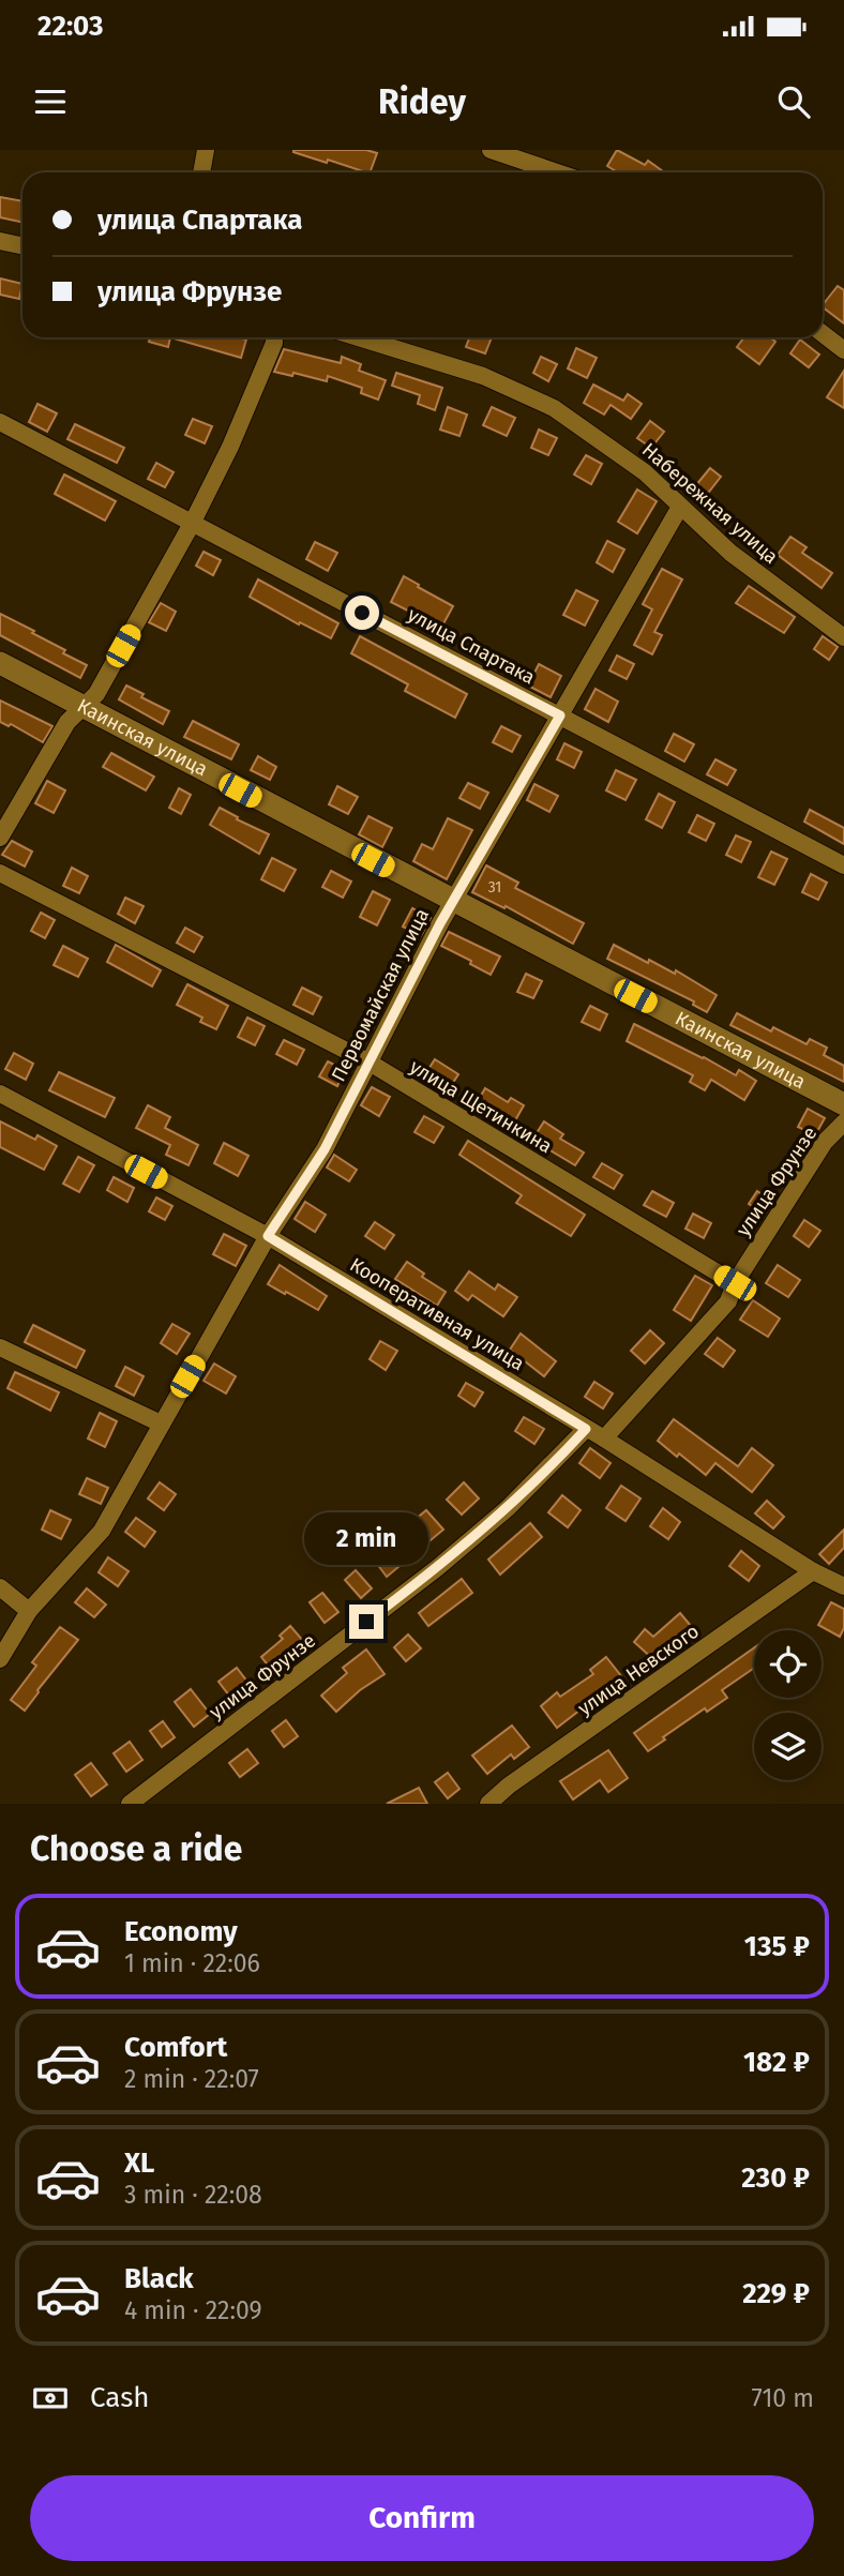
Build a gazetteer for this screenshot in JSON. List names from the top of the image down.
{
  "streets": {
    "main road": ["Каинская улица"],
    "street": [
      "Набережная улица",
      "улица Спартака",
      "Первомайская улица",
      "улица Щетинкина",
      "улица Фрунзе",
      "Кооперативная улица",
      "улица Невского"
    ]
  },
  "crossings": [
    ["Набережная улица", "Первомайская улица"],
    ["улица Спартака", "Первомайская улица"],
    ["Каинская улица", "Первомайская улица"],
    ["Первомайская улица", "улица Щетинкина"],
    ["Первомайская улица", "Кооперативная улица"],
    ["улица Щетинкина", "улица Фрунзе"],
    ["улица Фрунзе", "Кооперативная улица"],
    ["Кооперативная улица", "улица Невского"]
  ],
  "house_numbers": ["31"],
  "page": {
    "status": "22:03",
    "header": "Ridey",
    "banner": ["улица Спартака", "улица Фрунзе"],
    "bubble": "2 min",
    "heading": "Choose a ride",
    "list": [
      {
        "name": "Economy",
        "note": "1 min · 22:06",
        "value": "135 ₽"
      },
      {
        "name": "Comfort",
        "note": "2 min · 22:07",
        "value": "182 ₽"
      },
      {
        "name": "XL",
        "note": "3 min · 22:08",
        "value": "230 ₽"
      },
      {
        "name": "Black",
        "note": "4 min · 22:09",
        "value": "229 ₽"
      }
    ],
    "pay": ["Cash", "710 m"],
    "buttons": "Confirm"
  }
}
